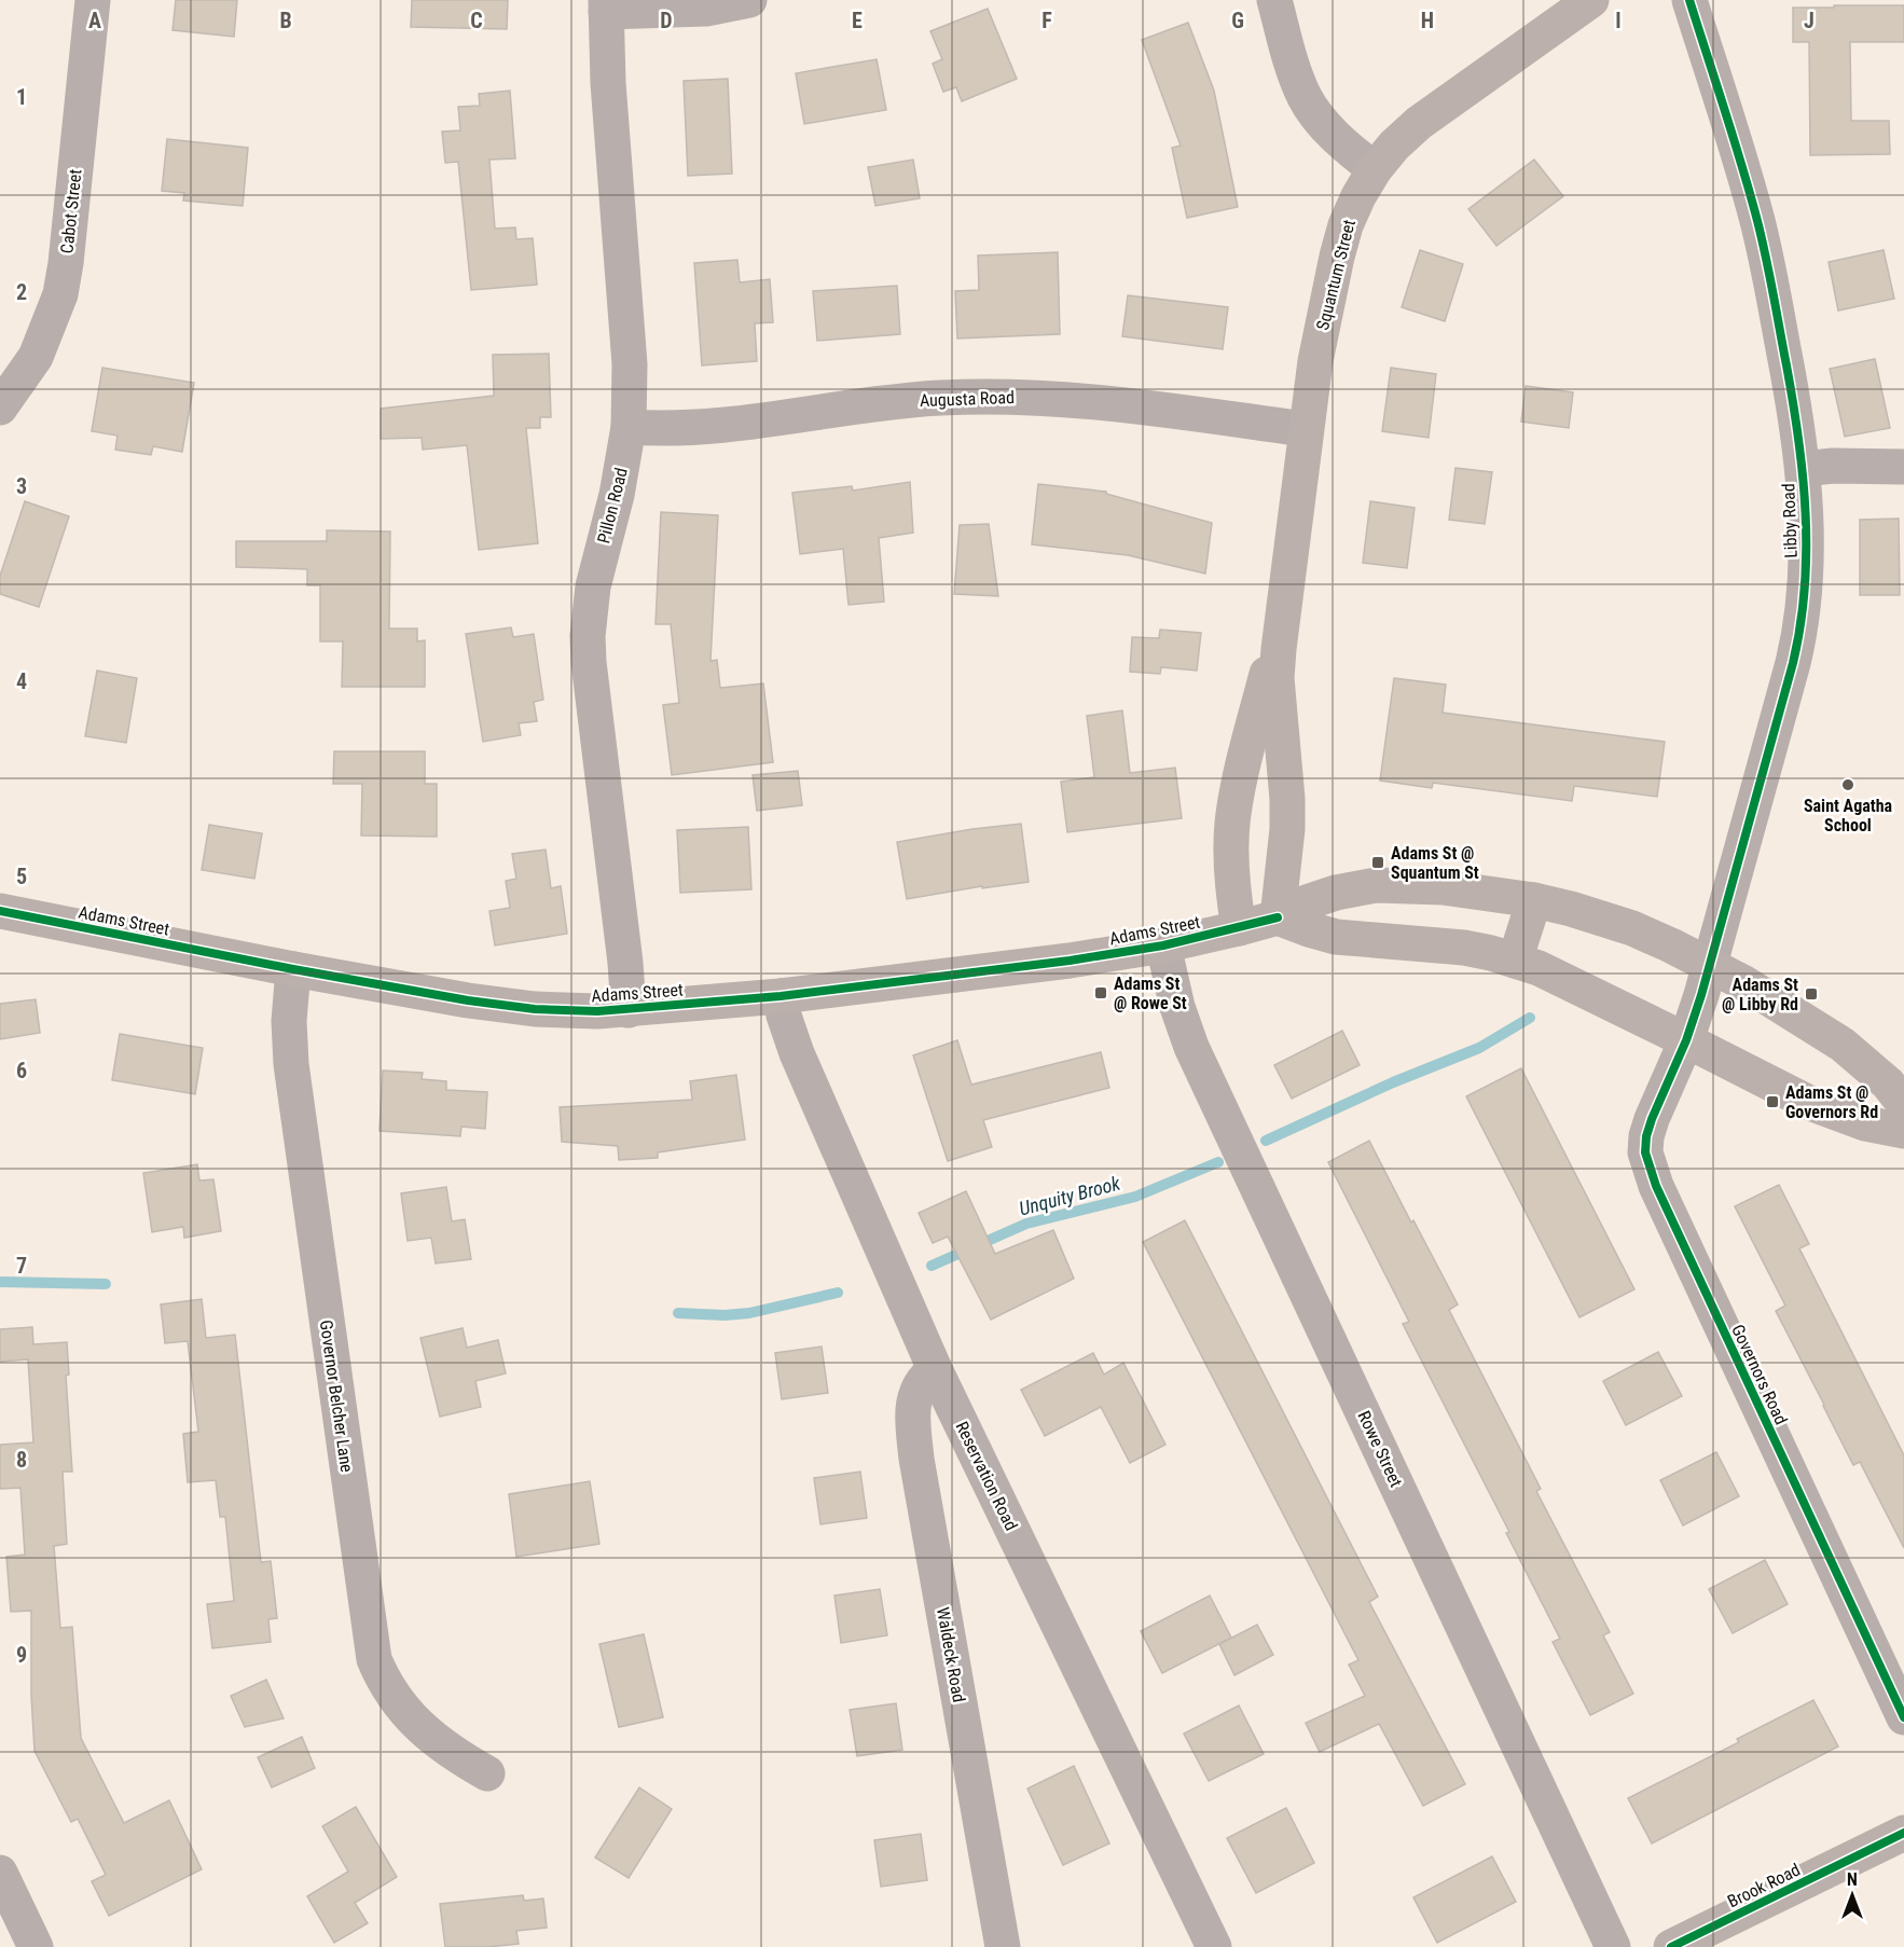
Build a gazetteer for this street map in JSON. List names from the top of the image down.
{
  "streets": {
    "main road": ["Squantum Street", "Adams Street", "Brook Road"],
    "street": [
      "Cabot Street",
      "Augusta Road",
      "Pillon Road",
      "Libby Road",
      "Governors Road",
      "Governor Belcher Lane",
      "Rowe Street",
      "Reservation Road",
      "Waldeck Road"
    ]
  },
  "crossings": [
    ["Squantum Street", "Augusta Road"],
    ["Squantum Street", "Adams Street"],
    ["Augusta Road", "Pillon Road"],
    ["Pillon Road", "Adams Street"],
    ["Libby Road", "Adams Street"],
    ["Libby Road", "Governors Road"],
    ["Adams Street", "Governor Belcher Lane"],
    ["Adams Street", "Rowe Street"],
    ["Adams Street", "Reservation Road"],
    ["Reservation Road", "Waldeck Road"]
  ],
  "water": ["Unquity Brook"],
  "places": {
    "other": ["Saint Agatha School"],
    "transit": [
      "Adams St @ Squantum St",
      "Adams St @ Rowe St",
      "Adams St @ Libby Rd",
      "Adams St @ Governors Rd"
    ]
  },
  "north": "top",
  "grid": {
    "columns": [
      "A",
      "B",
      "C",
      "D",
      "E",
      "F",
      "G",
      "H",
      "I",
      "J"
    ],
    "rows": [
      "1",
      "2",
      "3",
      "4",
      "5",
      "6",
      "7",
      "8",
      "9"
    ]
  }
}
